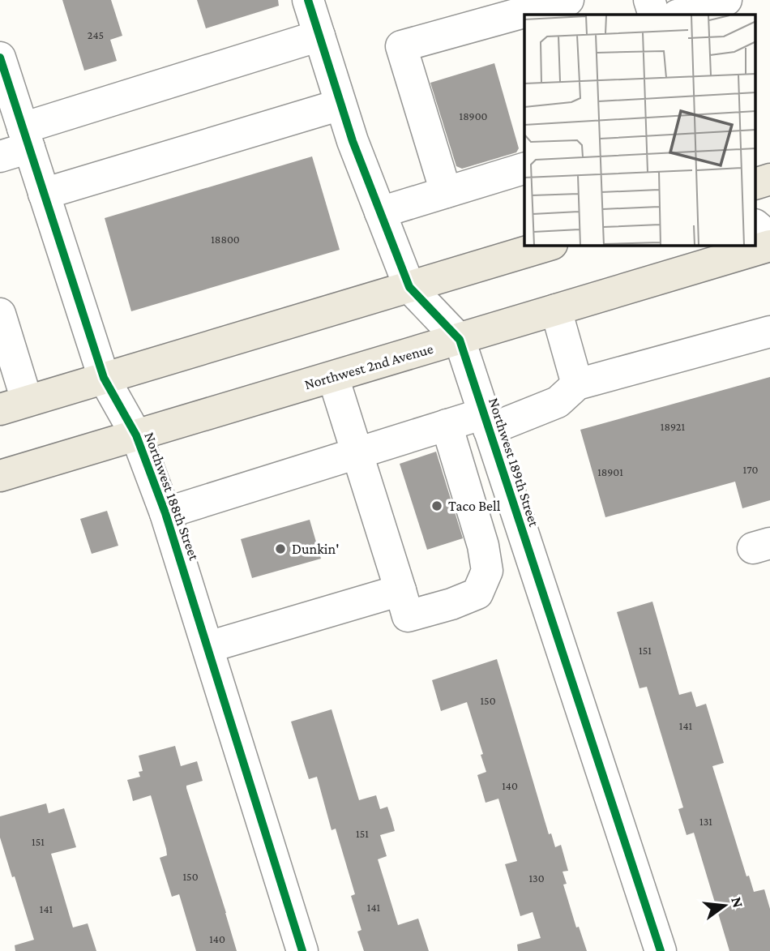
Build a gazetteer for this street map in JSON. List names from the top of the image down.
{
  "streets": {
    "main road": ["Northwest 2nd Avenue"],
    "street": ["Northwest 189th Street", "Northwest 188th Street"]
  },
  "crossings": [
    ["Northwest 2nd Avenue", "Northwest 189th Street"],
    ["Northwest 2nd Avenue", "Northwest 188th Street"]
  ],
  "places": ["Taco Bell", "Dunkin'"],
  "house_numbers": [
    "245",
    "18900",
    "18800",
    "18921",
    "170",
    "18901",
    "151",
    "150",
    "141",
    "140",
    "131",
    "151",
    "151",
    "150",
    "130",
    "141",
    "141",
    "140"
  ],
  "north": "right"
}
